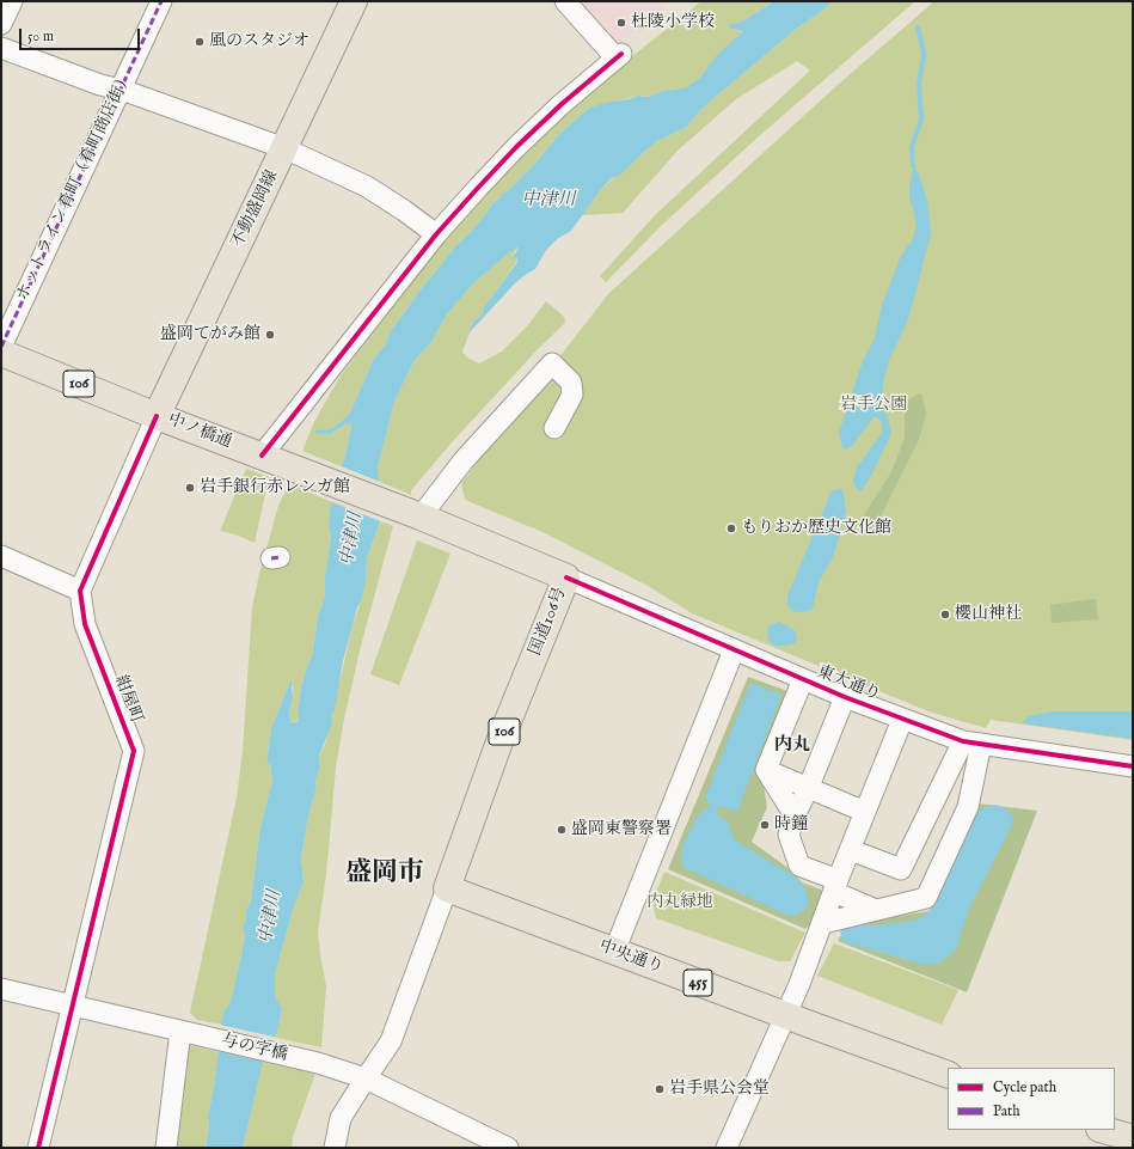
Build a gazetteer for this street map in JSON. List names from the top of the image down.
{
  "streets": {
    "main road": [
      "不動盛岡線",
      "106",
      "中ノ橋通",
      "国道106号",
      "中央通り",
      "455"
    ],
    "street": [
      "ホットライン肴町（肴町商店街）",
      "東大通り",
      "紺屋町",
      "与の字橋"
    ]
  },
  "crossings": [
    ["不動盛岡線", "中ノ橋通"],
    ["中ノ橋通", "国道106号"],
    ["国道106号", "東大通り"],
    ["国道106号", "中央通り"],
    ["紺屋町", "与の字橋"]
  ],
  "districts": ["内丸", "盛岡市"],
  "water": ["中津川"],
  "parks": ["岩手公園", "内丸緑地"],
  "places": [
    "杜陵小学校",
    "風のスタジオ",
    "盛岡てがみ館",
    "岩手銀行赤レンガ館",
    "もりおか歴史文化館",
    "櫻山神社",
    "時鐘",
    "盛岡東警察署",
    "岩手県公会堂"
  ],
  "legend": ["Cycle path", "Path"],
  "scale_bar": "50 m"
}
